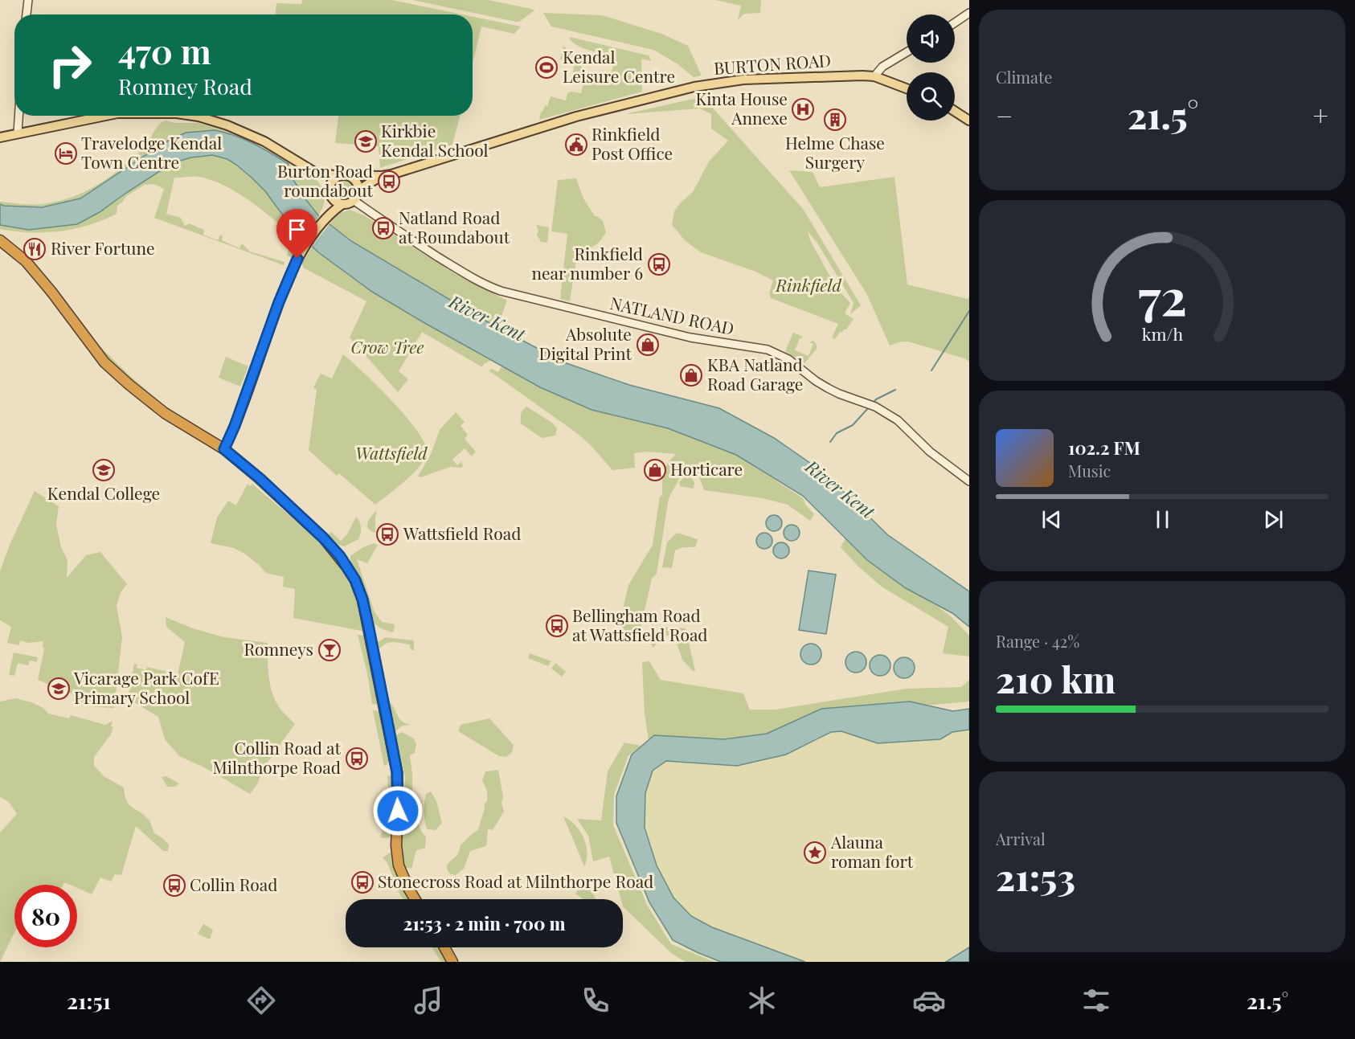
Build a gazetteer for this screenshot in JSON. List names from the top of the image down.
{
  "streets": {
    "main road": ["BURTON ROAD"],
    "street": ["NATLAND ROAD"]
  },
  "crossings": [
    ["BURTON ROAD", "NATLAND ROAD"]
  ],
  "water": ["River Kent"],
  "parks": ["Rinkfield", "Crow Tree", "Wattsfield"],
  "places": {
    "sports": ["Kendal Leisure Centre"],
    "hospital": ["Kinta House Annexe"],
    "building": ["Helme Chase Surgery"],
    "school or university": ["Kirkbie Kendal School", "Kendal College", "Vicarage Park CofE Primary School"],
    "public building": ["Rinkfield Post Office"],
    "hotel": ["Travelodge Kendal Town Centre"],
    "bus stop": [
      "Burton Road roundabout",
      "Natland Road at Roundabout",
      "Rinkfield near number 6",
      "Wattsfield Road",
      "Bellingham Road at Wattsfield Road",
      "Collin Road at Milnthorpe Road",
      "Stonecross Road at Milnthorpe Road",
      "Collin Road"
    ],
    "restaurant": ["River Fortune"],
    "shop": ["Absolute Digital Print", "KBA Natland Road Garage", "Horticare"],
    "bar": ["Romneys"],
    "place": ["Alauna roman fort"]
  },
  "page": {
    "tile": [
      "Climate",
      ["Range · 42%", "210 km"],
      ["Arrival", "21:53"]
    ],
    "turn": ["470 m", "Romney Road"],
    "heat": ["−", "21.5°", "+"],
    "song": ["102.2 FM", "Music"],
    "limit": "80",
    "trip": "21:53 · 2 min · 700 m",
    "tabs": ["21:51", "21.5°"],
    "gauge": ["72", "km/h"]
  }
}
